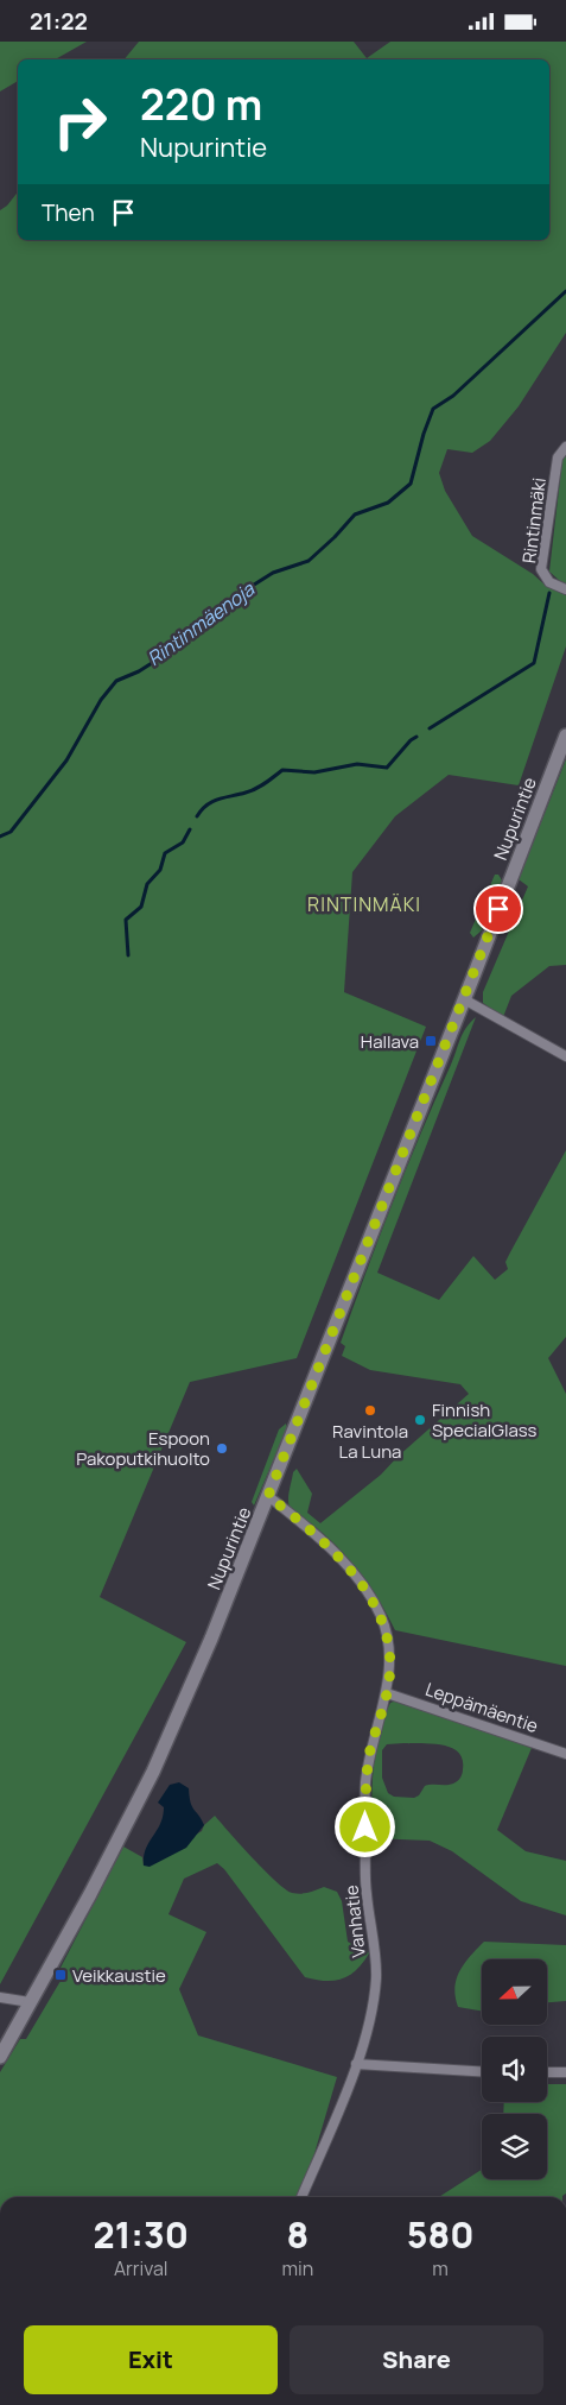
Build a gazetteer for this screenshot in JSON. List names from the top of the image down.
{
  "streets": {
    "main road": ["Nupurintie"],
    "street": ["Rintinmäki", "Leppämäentie", "Vanhatie"]
  },
  "crossings": [
    ["Nupurintie", "Vanhatie"],
    ["Leppämäentie", "Vanhatie"]
  ],
  "districts": ["RINTINMÄKI"],
  "water": ["Rintinmäenoja"],
  "places": {
    "transit": ["Hallava", "Veikkaustie"],
    "other": ["Ravintola La Luna", "Finnish SpecialGlass", "Espoon Pakoputkihuolto"]
  },
  "north": "left",
  "page": {
    "status": "21:22",
    "turn": ["220 m", "Nupurintie"],
    "then": "Then",
    "eta": [
      "21:30",
      "Arrival",
      "8",
      "min",
      "580",
      "m"
    ],
    "buttons": ["Exit", "Share"]
  }
}
